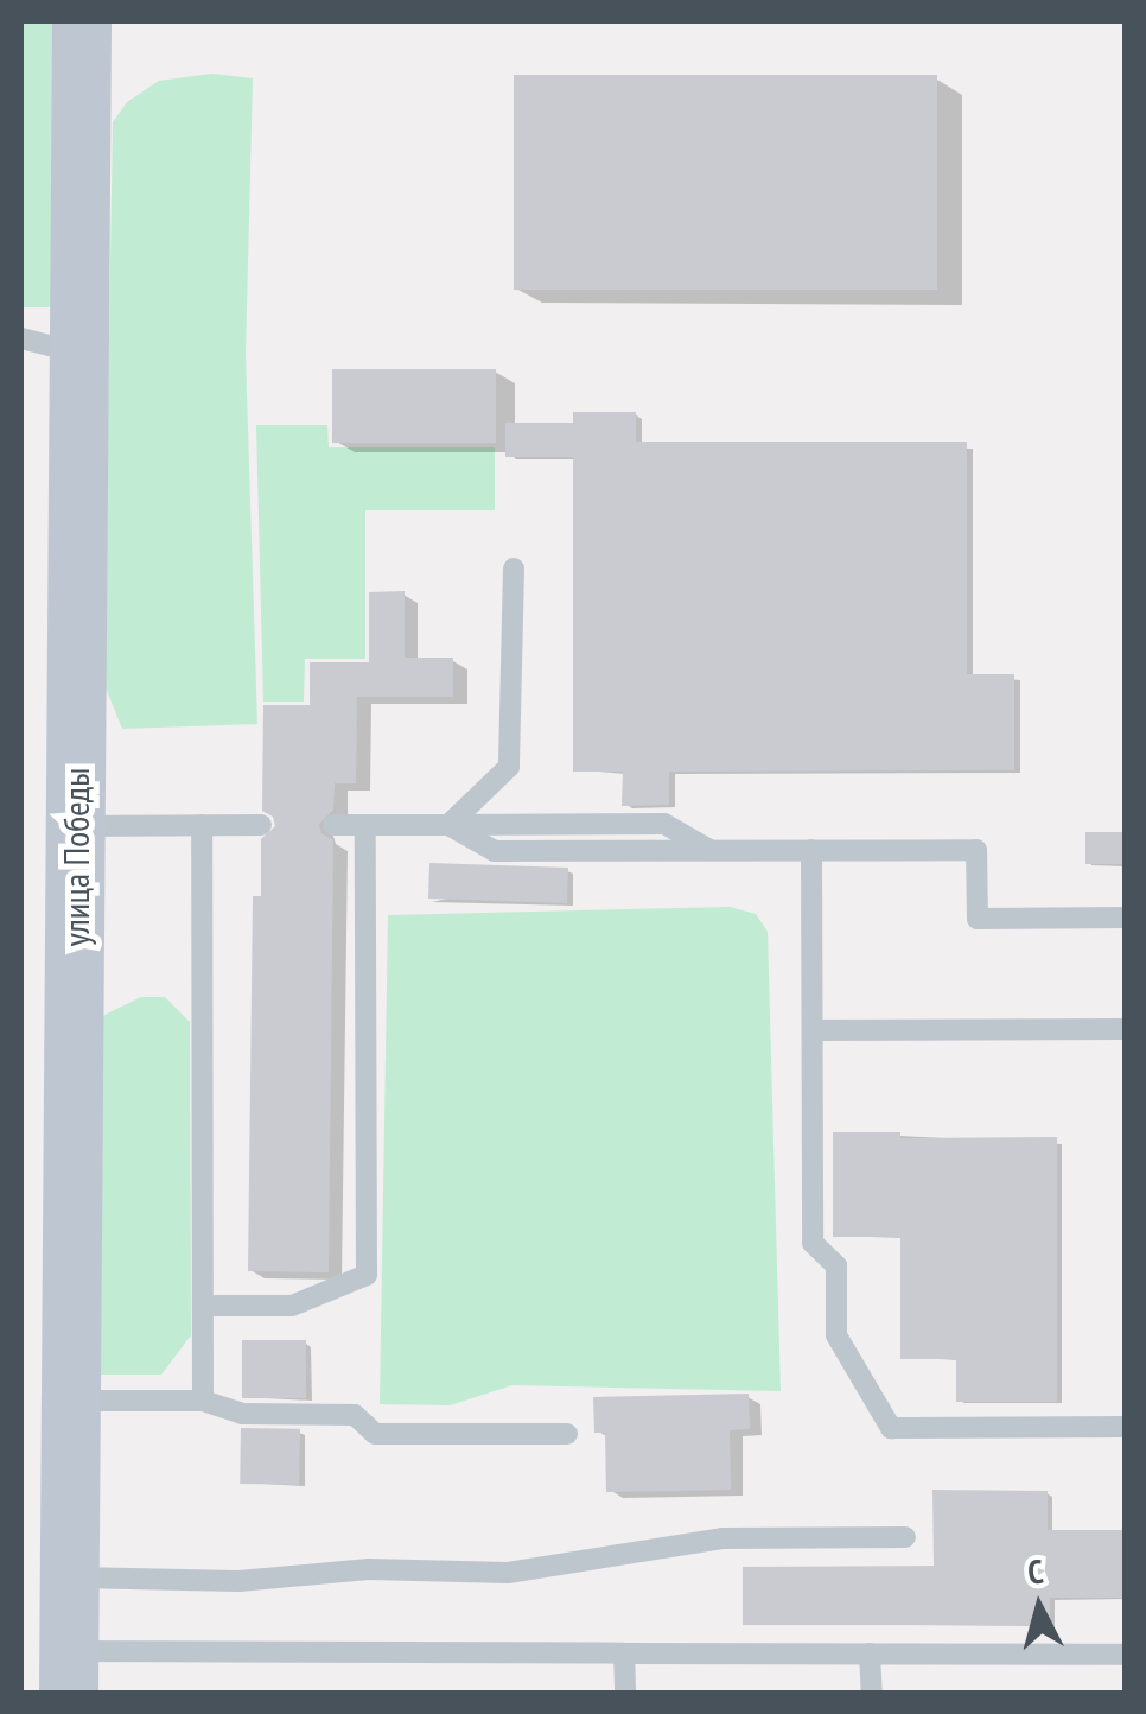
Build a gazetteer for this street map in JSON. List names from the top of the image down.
{
  "streets": {
    "main road": ["улица Победы"]
  },
  "north": "top"
}
